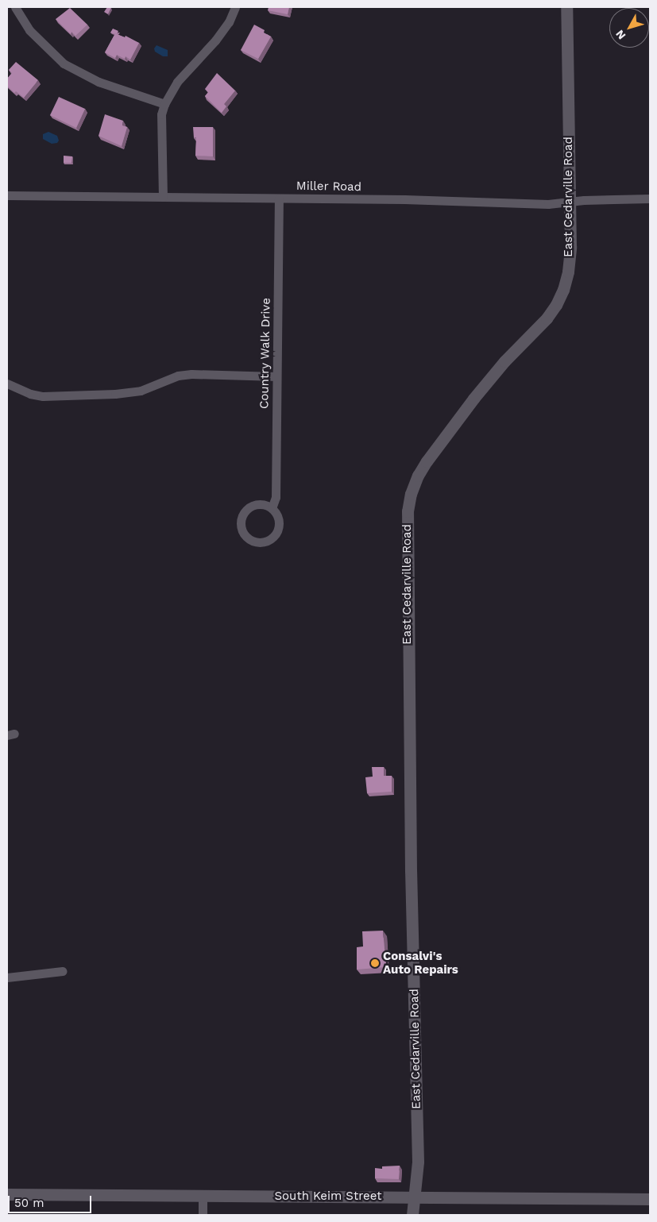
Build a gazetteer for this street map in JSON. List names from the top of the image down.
{
  "streets": {
    "street": [
      "Miller Road",
      "East Cedarville Road",
      "Country Walk Drive",
      "South Keim Street"
    ]
  },
  "crossings": [
    ["Miller Road", "East Cedarville Road"],
    ["Miller Road", "Country Walk Drive"],
    ["East Cedarville Road", "South Keim Street"]
  ],
  "places": ["Consalvi's Auto Repairs"],
  "scale_bar": "50 m",
  "north": "bottom left"
}
